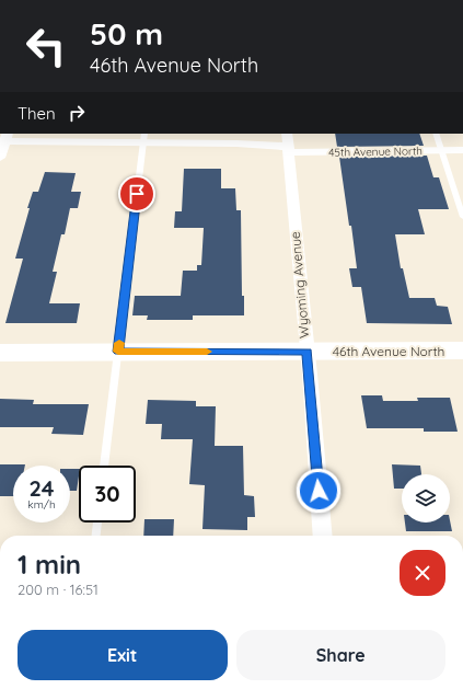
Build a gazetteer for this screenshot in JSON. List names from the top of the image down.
{
  "streets": {
    "main road": ["46th Avenue North"],
    "street": ["45th Avenue North", "Wyoming Avenue"]
  },
  "crossings": [
    ["45th Avenue North", "Wyoming Avenue"],
    ["Wyoming Avenue", "46th Avenue North"]
  ],
  "page": {
    "turn": ["50 m", "46th Avenue North"],
    "then": "Then",
    "speed": "24 km/h",
    "limit": "30",
    "heading": ["1 min", "200 m · 16:51"],
    "buttons": ["Exit", "Share"]
  }
}
